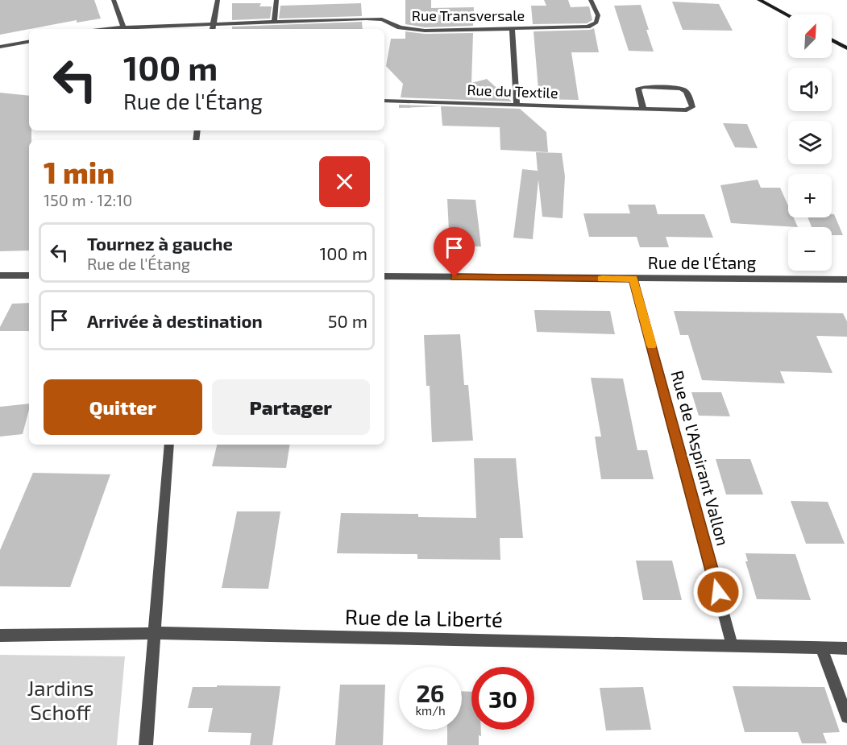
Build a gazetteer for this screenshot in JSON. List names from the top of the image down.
{
  "streets": {
    "street": [
      "Rue Transversale",
      "Rue du Textile",
      "Rue de l'Étang",
      "Rue de l'Aspirant Vallon",
      "Rue de la Liberté"
    ]
  },
  "crossings": [
    ["Rue de l'Étang", "Rue de l'Aspirant Vallon"],
    ["Rue de l'Aspirant Vallon", "Rue de la Liberté"]
  ],
  "parks": ["Jardins Schoff"],
  "north": "top right",
  "page": {
    "map_buttons": ["+", "−"],
    "turn": ["100 m", "Rue de l'Étang"],
    "heading": ["1 min", "150 m · 12:10"],
    "list": [
      {
        "name": "Tournez à gauche",
        "note": "Rue de l'Étang",
        "value": "100 m"
      },
      {
        "name": "Arrivée à destination",
        "value": "50 m"
      }
    ],
    "buttons": ["Quitter", "Partager"],
    "speed": "26 km/h",
    "limit": "30"
  }
}
